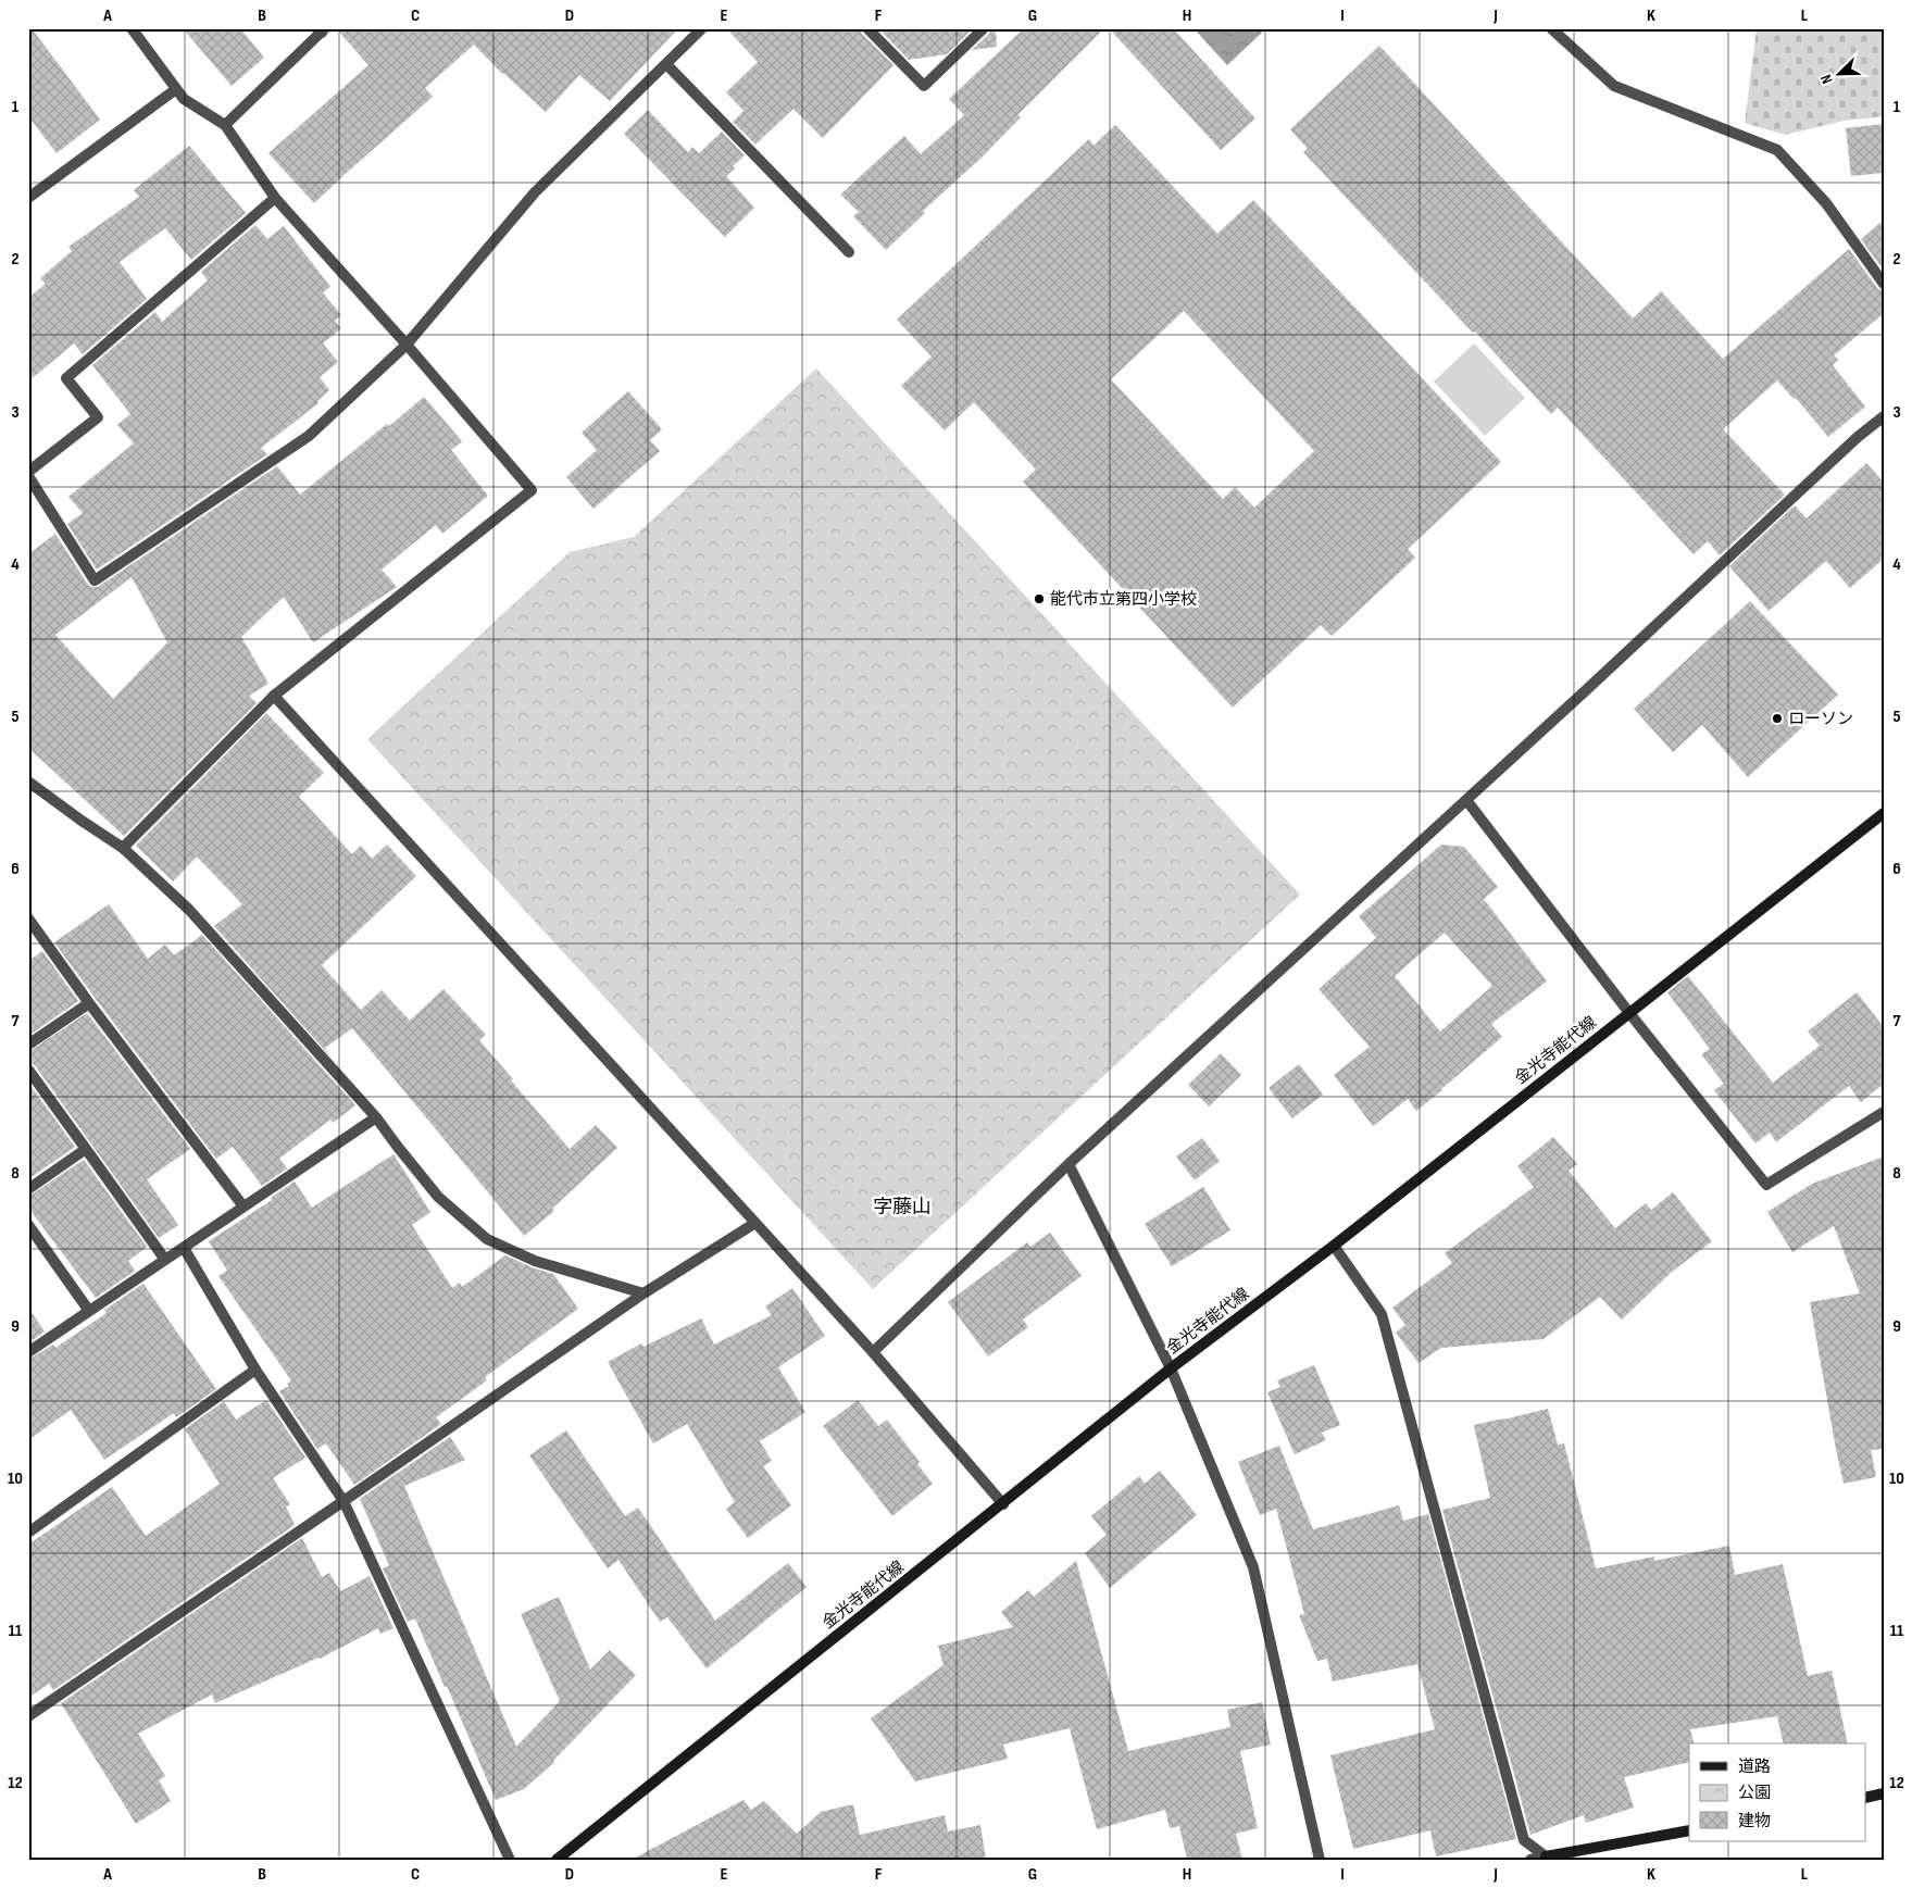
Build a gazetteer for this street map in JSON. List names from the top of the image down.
{
  "streets": {
    "main road": ["金光寺能代線"]
  },
  "districts": ["字藤山"],
  "places": ["能代市立第四小学校", "ローソン"],
  "legend": ["道路", "公園", "建物"],
  "north": "bottom left",
  "grid": {
    "columns": [
      "A",
      "B",
      "C",
      "D",
      "E",
      "F",
      "G",
      "H",
      "I",
      "J",
      "K",
      "L"
    ],
    "rows": [
      "1",
      "2",
      "3",
      "4",
      "5",
      "6",
      "7",
      "8",
      "9",
      "10",
      "11",
      "12"
    ]
  }
}
